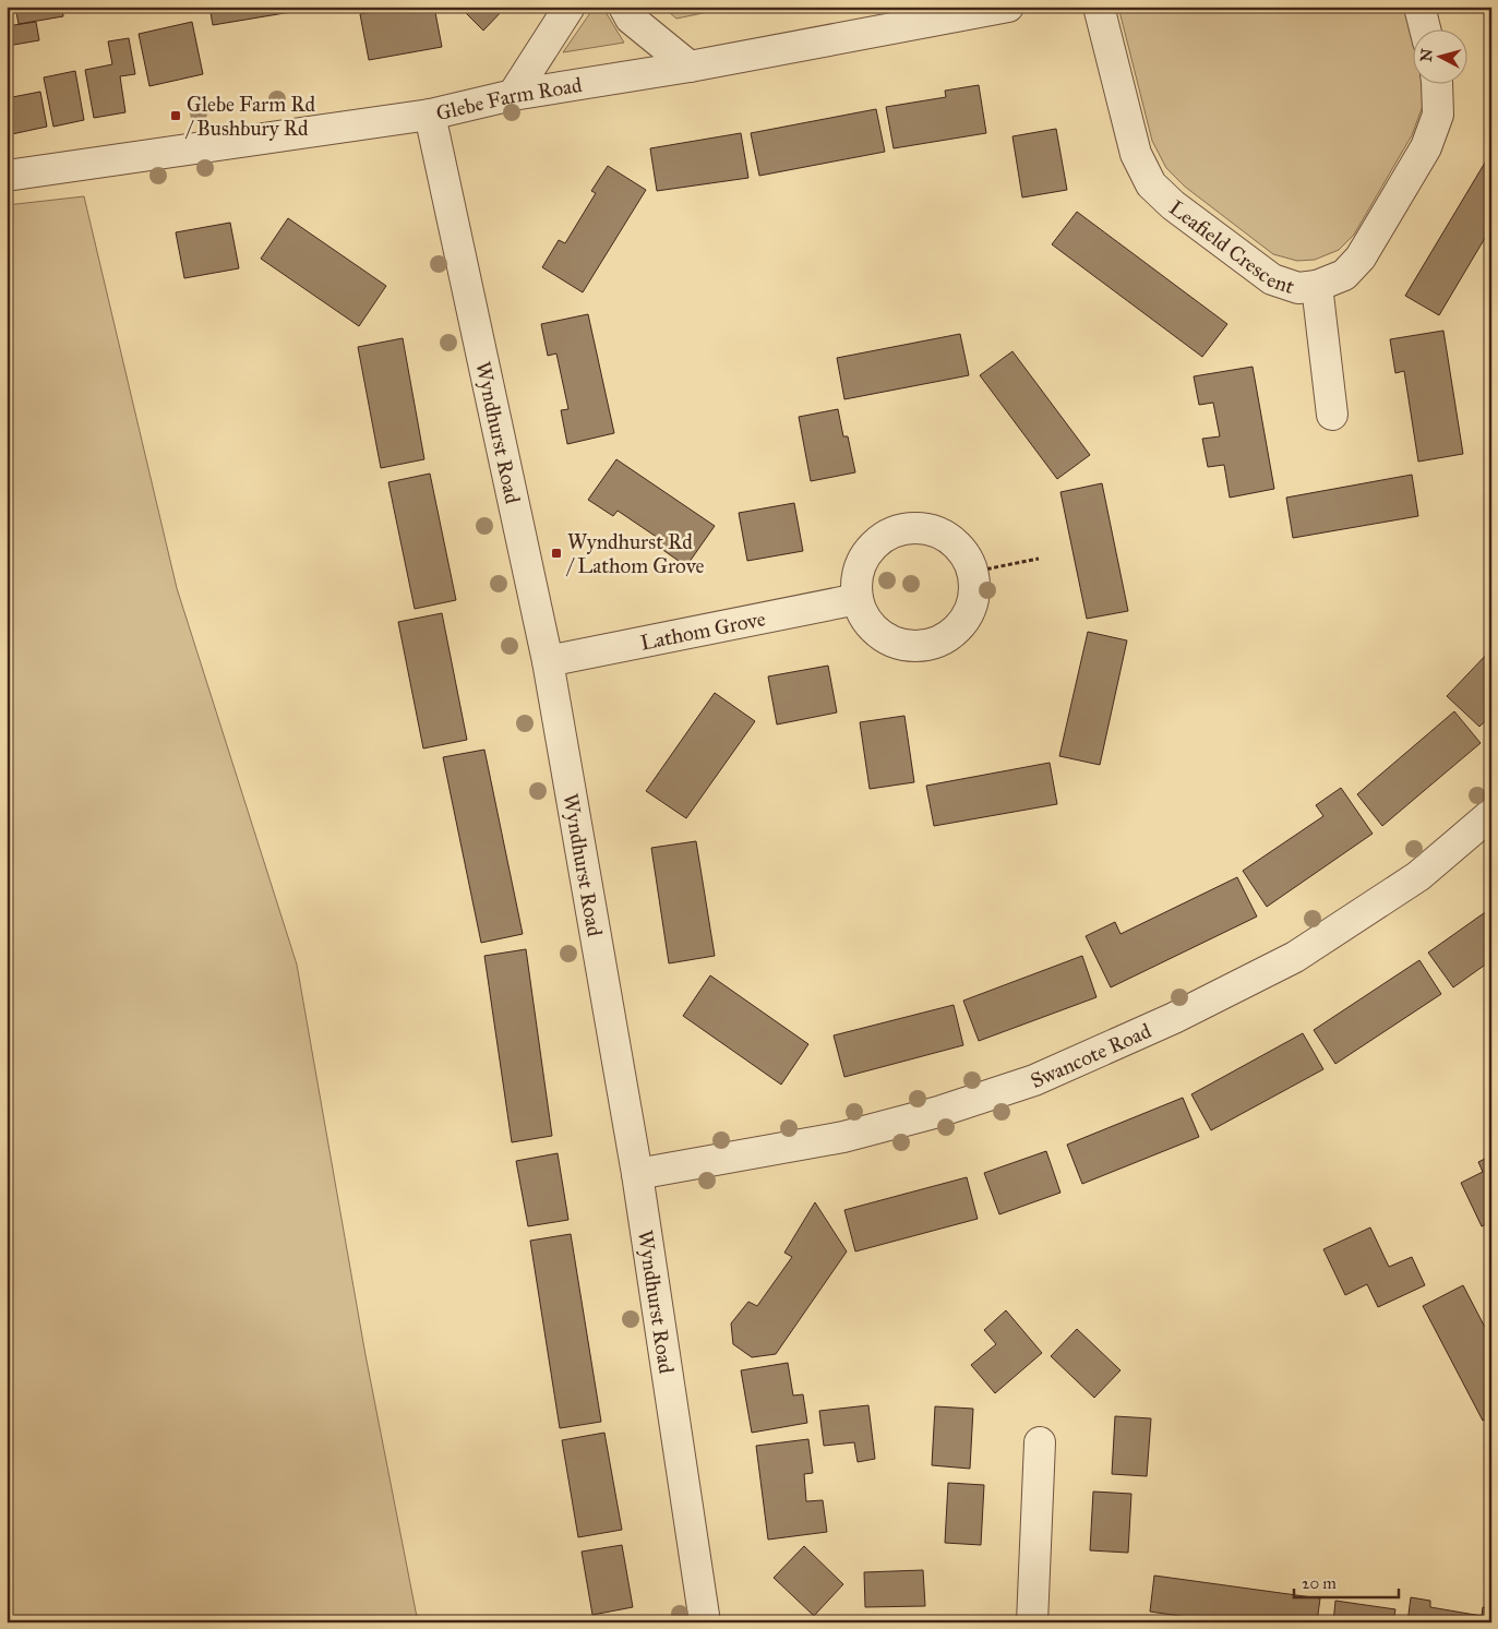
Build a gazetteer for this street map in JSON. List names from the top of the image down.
{
  "streets": {
    "street": [
      "Glebe Farm Road",
      "Leafield Crescent",
      "Wyndhurst Road",
      "Lathom Grove",
      "Swancote Road"
    ]
  },
  "crossings": [
    ["Glebe Farm Road", "Wyndhurst Road"],
    ["Wyndhurst Road", "Lathom Grove"],
    ["Wyndhurst Road", "Swancote Road"]
  ],
  "places": {
    "transit": ["Glebe Farm Rd / Bushbury Rd", "Wyndhurst Rd / Lathom Grove"]
  },
  "scale_bar": "20 m",
  "north": "left"
}
